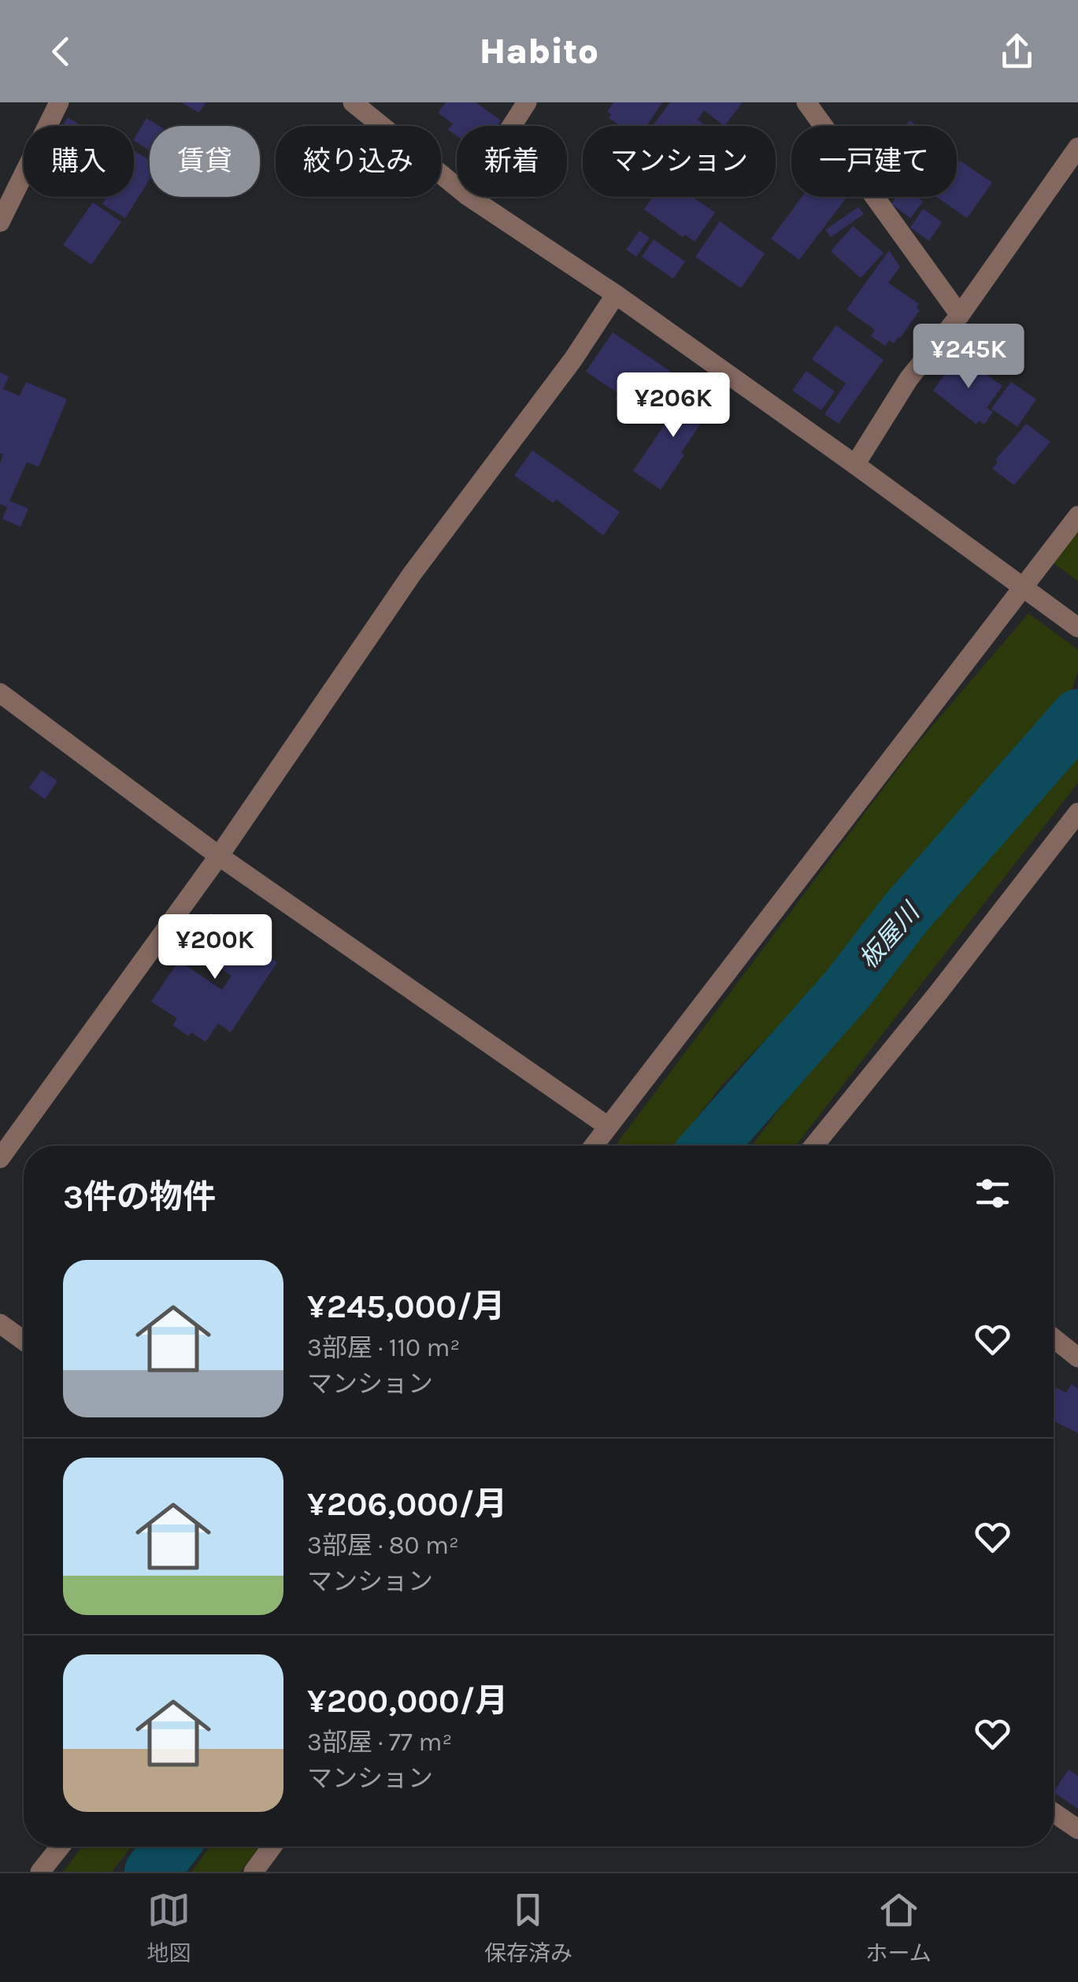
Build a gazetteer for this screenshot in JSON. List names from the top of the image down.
{
  "water": ["板屋川"],
  "page": {
    "header": "Habito",
    "chip": [
      "購入",
      "賃貸",
      "絞り込み",
      "新着",
      "マンション",
      "一戸建て"
    ],
    "price": ["¥245K", "¥206K", "¥200K"],
    "heading": "3件の物件",
    "list": [
      {
        "name": "¥245,000/月",
        "note": "3部屋 · 110 m² · マンション"
      },
      {
        "name": "¥206,000/月",
        "note": "3部屋 · 80 m² · マンション"
      },
      {
        "name": "¥200,000/月",
        "note": "3部屋 · 77 m² · マンション"
      }
    ],
    "tabs": ["地図", "保存済み", "ホーム"]
  }
}
